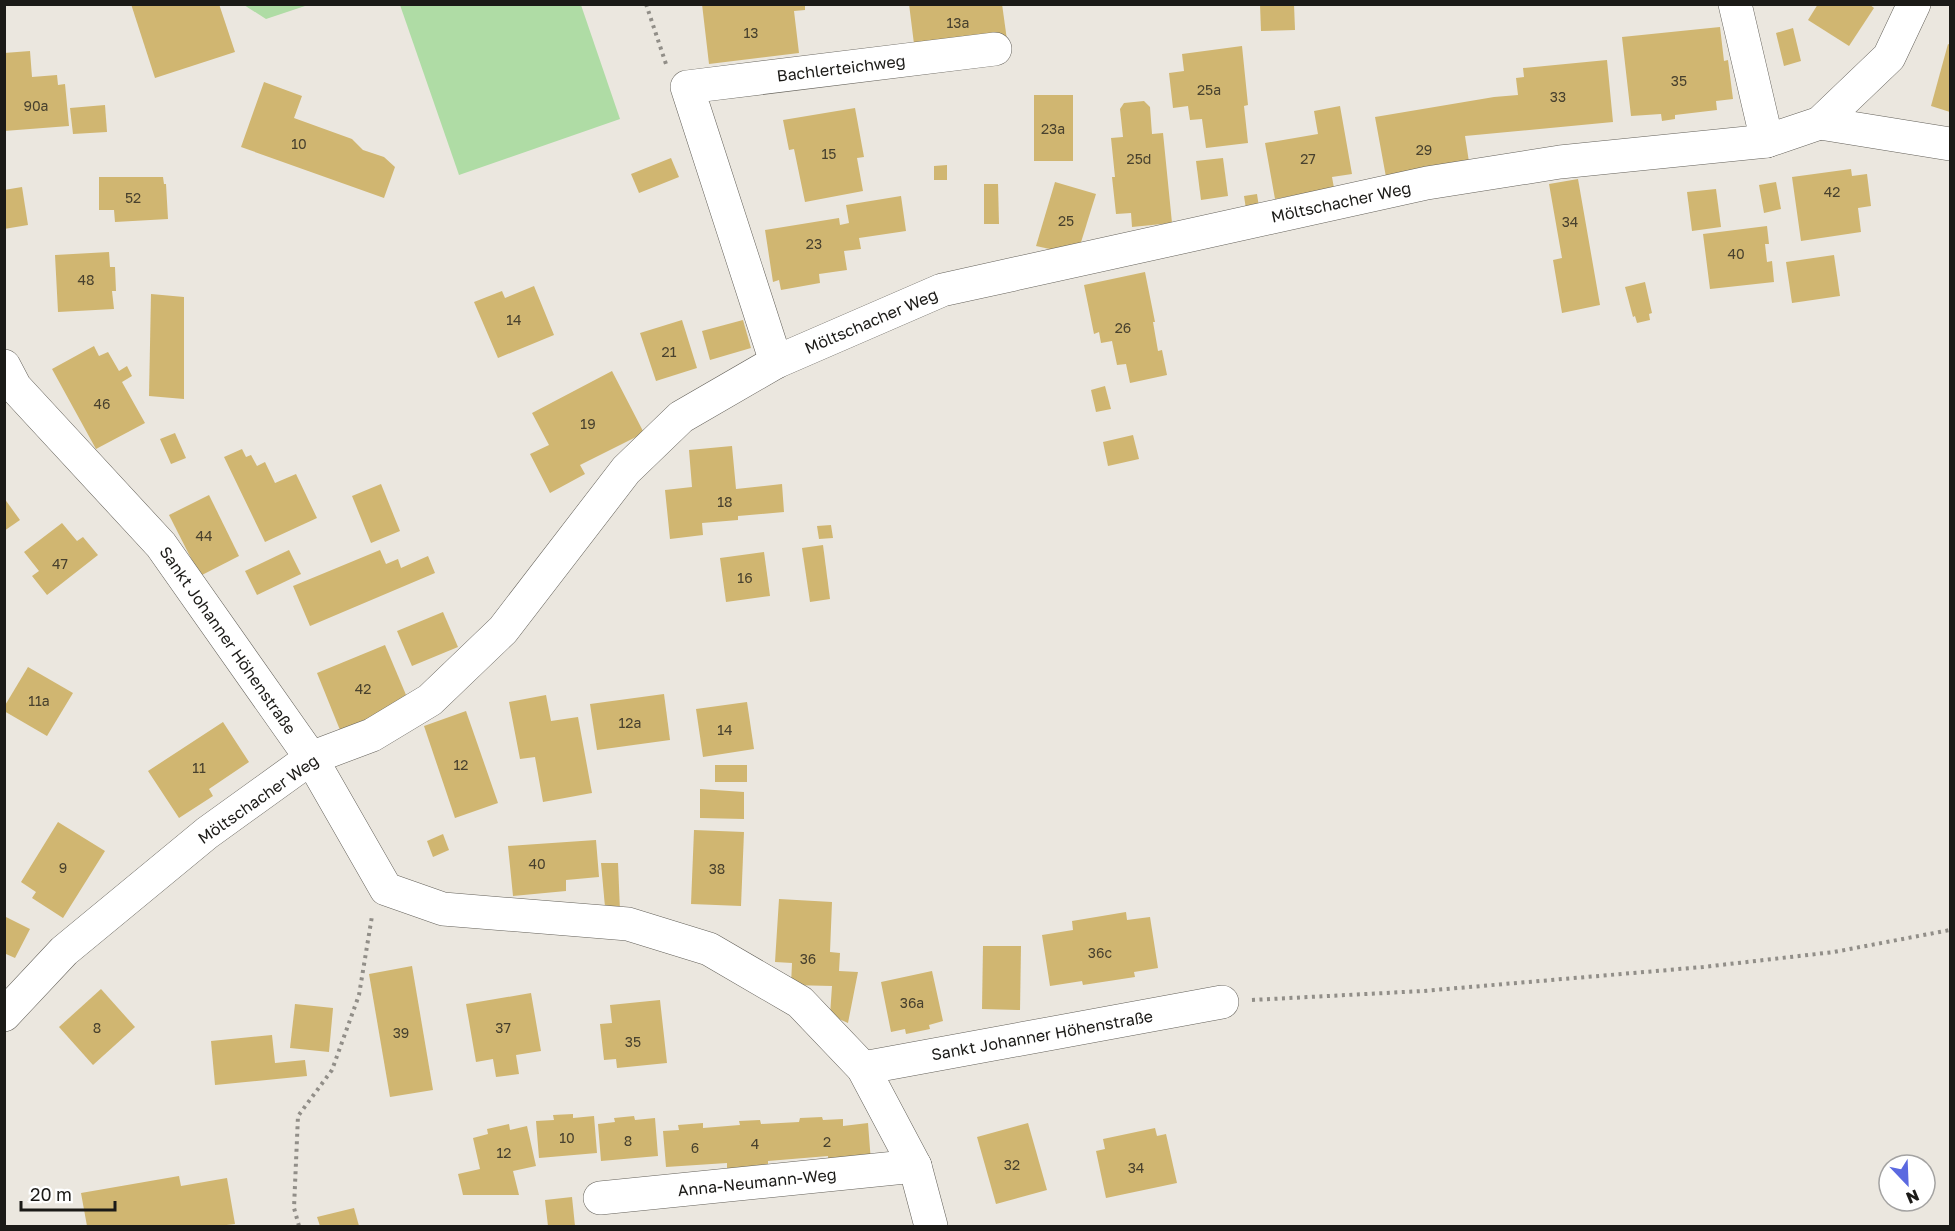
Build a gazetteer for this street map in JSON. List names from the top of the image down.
{
  "streets": {
    "street": [
      "Bachlerteichweg",
      "Möltschacher Weg",
      "Sankt Johanner Höhenstraße",
      "Anna-Neumann-Weg"
    ]
  },
  "crossings": [
    ["Möltschacher Weg", "Sankt Johanner Höhenstraße"]
  ],
  "house_numbers": [
    "13a",
    "13",
    "35",
    "25a",
    "33",
    "90a",
    "23a",
    "10",
    "29",
    "15",
    "25d",
    "27",
    "42",
    "52",
    "25",
    "34",
    "23",
    "40",
    "48",
    "14",
    "26",
    "21",
    "46",
    "19",
    "18",
    "44",
    "47",
    "16",
    "42",
    "11a",
    "12a",
    "14",
    "12",
    "11",
    "40",
    "9",
    "38",
    "36c",
    "36",
    "36a",
    "8",
    "37",
    "39",
    "35",
    "10",
    "8",
    "2",
    "4",
    "6",
    "12",
    "32",
    "34"
  ],
  "scale_bar": "20 m",
  "north": "bottom right"
}
